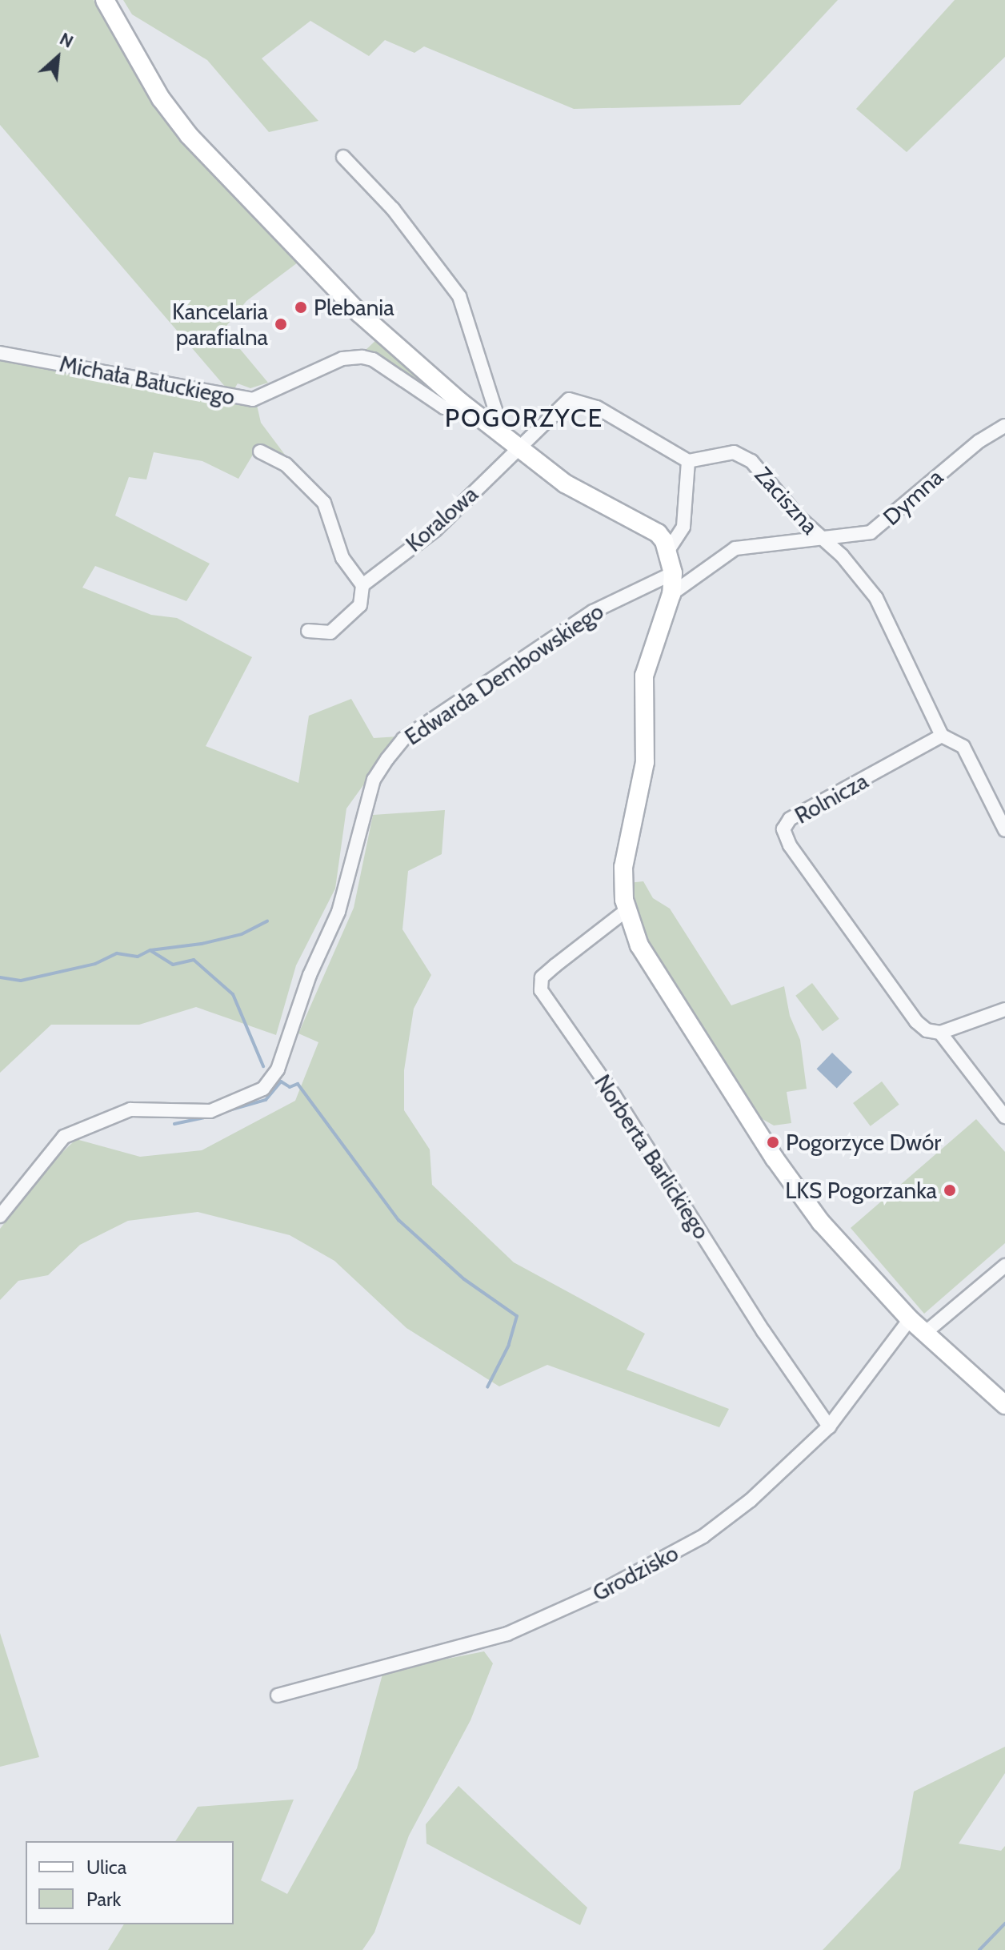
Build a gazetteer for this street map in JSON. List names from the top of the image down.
{
  "streets": {
    "street": [
      "Michała Bałuckiego",
      "Dymna",
      "Zaciszna",
      "Koralowa",
      "Edwarda Dembowskiego",
      "Rolnicza",
      "Norberta Barlickiego",
      "Grodzisko"
    ]
  },
  "crossings": [
    ["Dymna", "Zaciszna"],
    ["Zaciszna", "Rolnicza"],
    ["Norberta Barlickiego", "Grodzisko"]
  ],
  "districts": ["POGORZYCE"],
  "places": [
    "Plebania",
    "Kancelaria parafialna",
    "Pogorzyce Dwór",
    "LKS Pogorzanka"
  ],
  "legend": ["Ulica", "Park"],
  "north": "top right"
}
